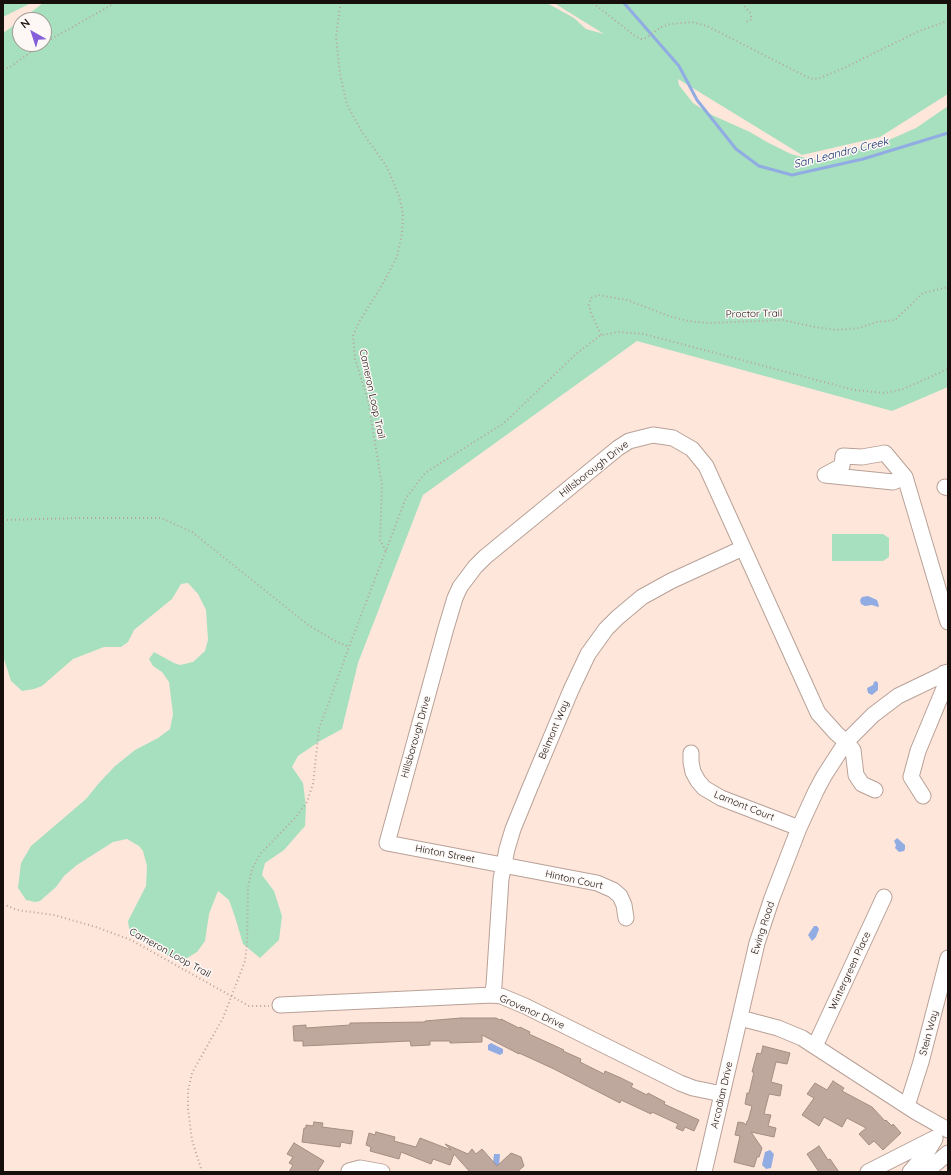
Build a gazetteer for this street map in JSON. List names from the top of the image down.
{
  "streets": {
    "street": [
      "Hillsborough Drive",
      "Belmont Way",
      "Lamont Court",
      "Hinton Street",
      "Hinton Court",
      "Ewing Road",
      "Wintergreen Place",
      "Grovenor Drive",
      "Stein Way",
      "Arcadian Drive"
    ],
    "path": ["Proctor Trail", "Cameron Loop Trail"]
  },
  "crossings": [
    ["Cameron Loop Trail", "Grovenor Drive"],
    ["Hillsborough Drive", "Belmont Way"],
    ["Hillsborough Drive", "Hinton Street"],
    ["Hillsborough Drive", "Ewing Road"],
    ["Belmont Way", "Hinton Street"],
    ["Belmont Way", "Hinton Court"],
    ["Belmont Way", "Grovenor Drive"],
    ["Lamont Court", "Ewing Road"],
    ["Hinton Street", "Hinton Court"],
    ["Ewing Road", "Arcadian Drive"],
    ["Grovenor Drive", "Arcadian Drive"]
  ],
  "water": ["San Leandro Creek"],
  "north": "top left"
}
